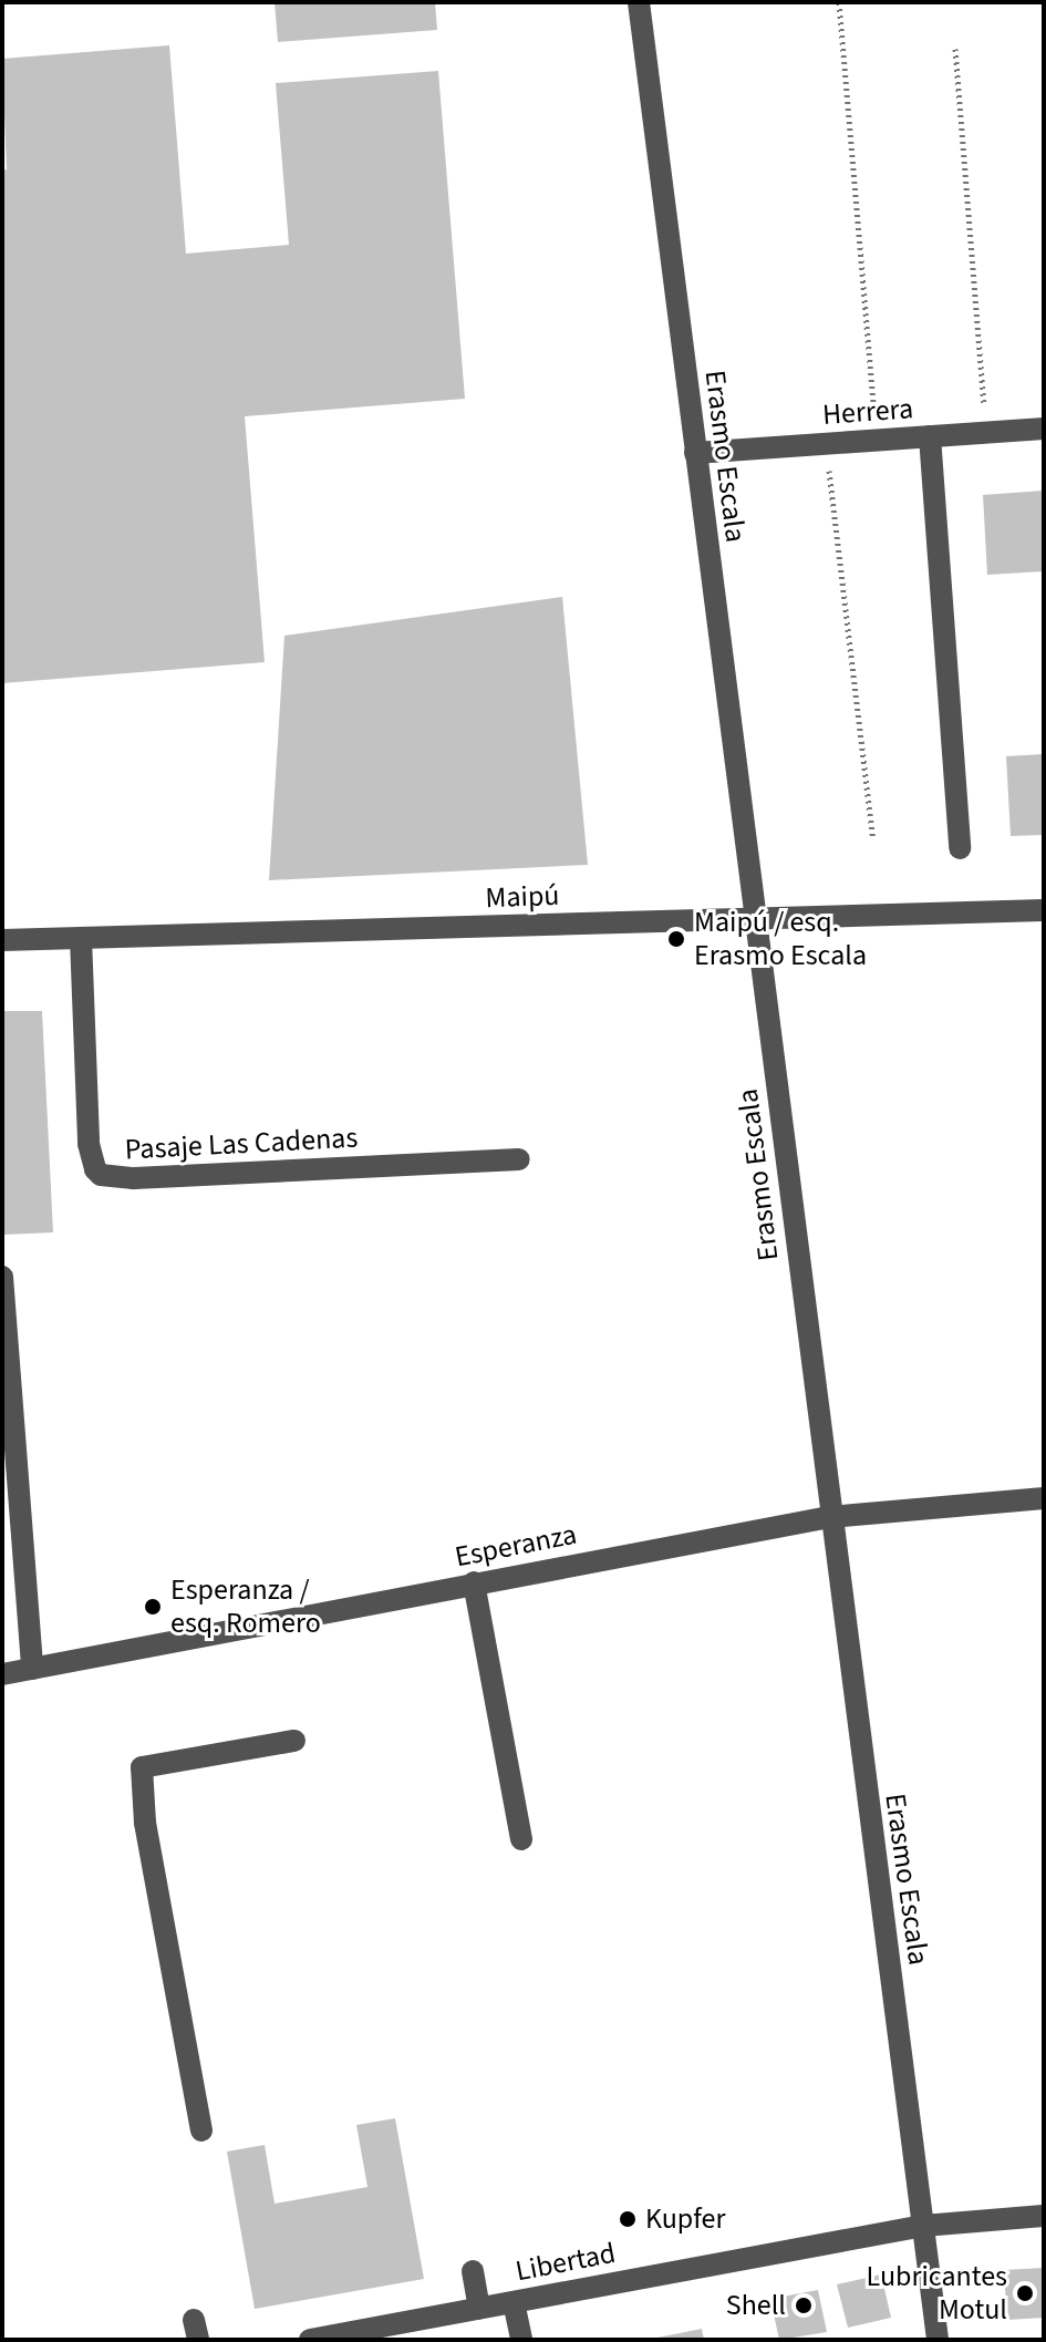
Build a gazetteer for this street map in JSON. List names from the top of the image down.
{
  "streets": {
    "street": [
      "Herrera",
      "Erasmo Escala",
      "Maipú",
      "Pasaje Las Cadenas",
      "Esperanza",
      "Libertad"
    ]
  },
  "crossings": [
    ["Herrera", "Erasmo Escala"],
    ["Erasmo Escala", "Maipú"],
    ["Erasmo Escala", "Esperanza"],
    ["Erasmo Escala", "Libertad"],
    ["Maipú", "Pasaje Las Cadenas"]
  ],
  "places": [
    "Maipú / esq. Erasmo Escala",
    "Esperanza / esq. Romero",
    "Kupfer",
    "Lubricantes Motul",
    "Shell"
  ]
}
